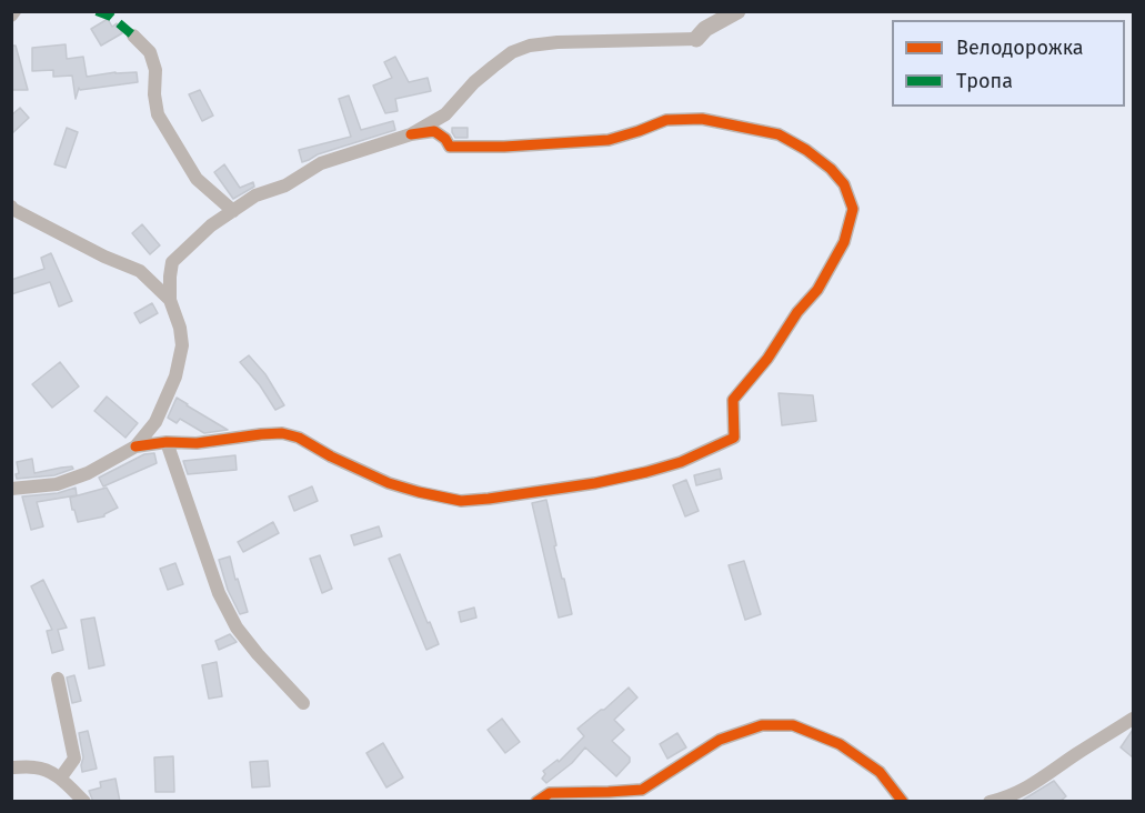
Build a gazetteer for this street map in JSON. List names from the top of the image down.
{
  "legend": ["Велодорожка", "Тропа"]
}
